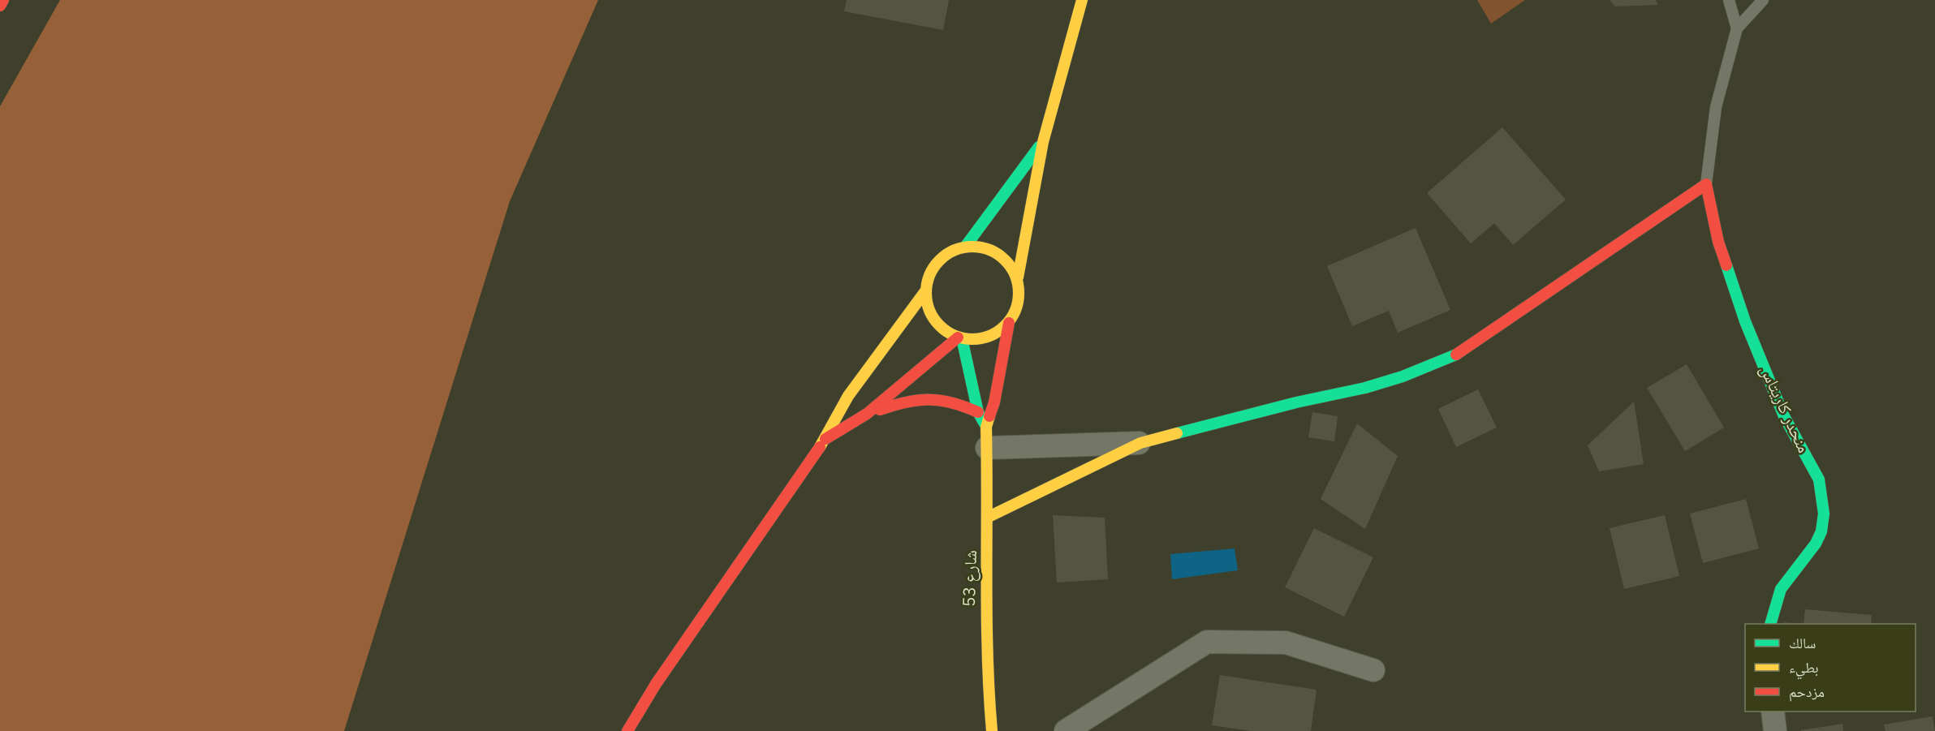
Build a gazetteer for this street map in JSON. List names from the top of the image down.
{
  "streets": {
    "street": ["منحدر كاريتاس", "شارع 53"]
  },
  "legend": ["سالك", "بطيء", "مزدحم"]
}
